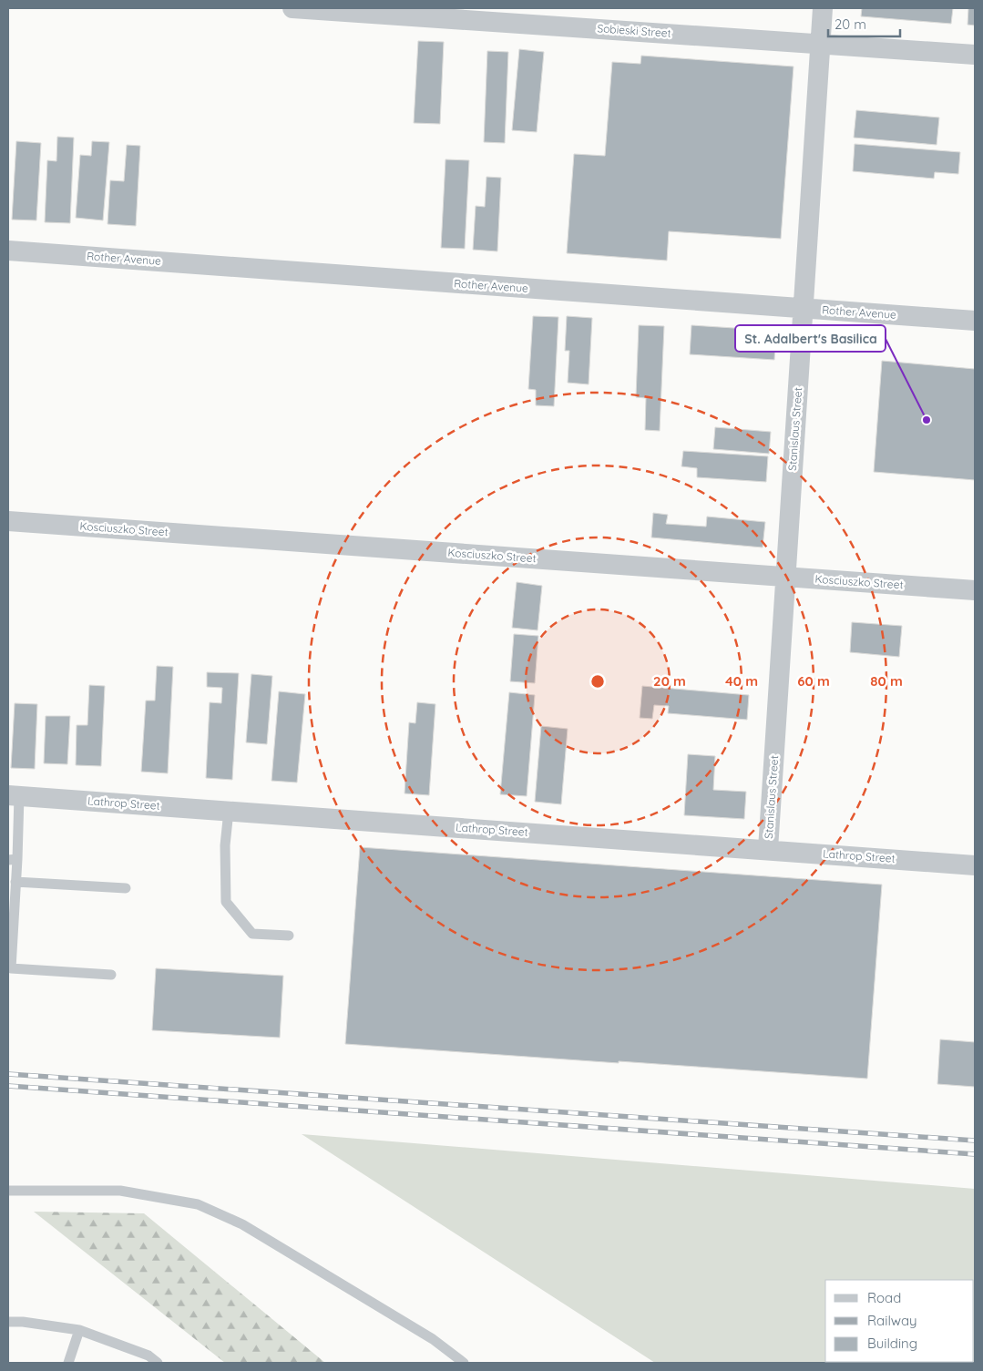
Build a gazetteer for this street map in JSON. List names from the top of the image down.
{
  "streets": {
    "street": [
      "Sobieski Street",
      "Rother Avenue",
      "Stanislaus Street",
      "Kosciuszko Street",
      "Lathrop Street"
    ]
  },
  "crossings": [
    ["Sobieski Street", "Stanislaus Street"],
    ["Rother Avenue", "Stanislaus Street"],
    ["Stanislaus Street", "Kosciuszko Street"],
    ["Stanislaus Street", "Lathrop Street"]
  ],
  "places": ["St. Adalbert's Basilica"],
  "legend": ["Road", "Railway", "Building"],
  "scale_bar": "20 m",
  "rings": [
    "20 m",
    "40 m",
    "60 m",
    "80 m"
  ]
}
